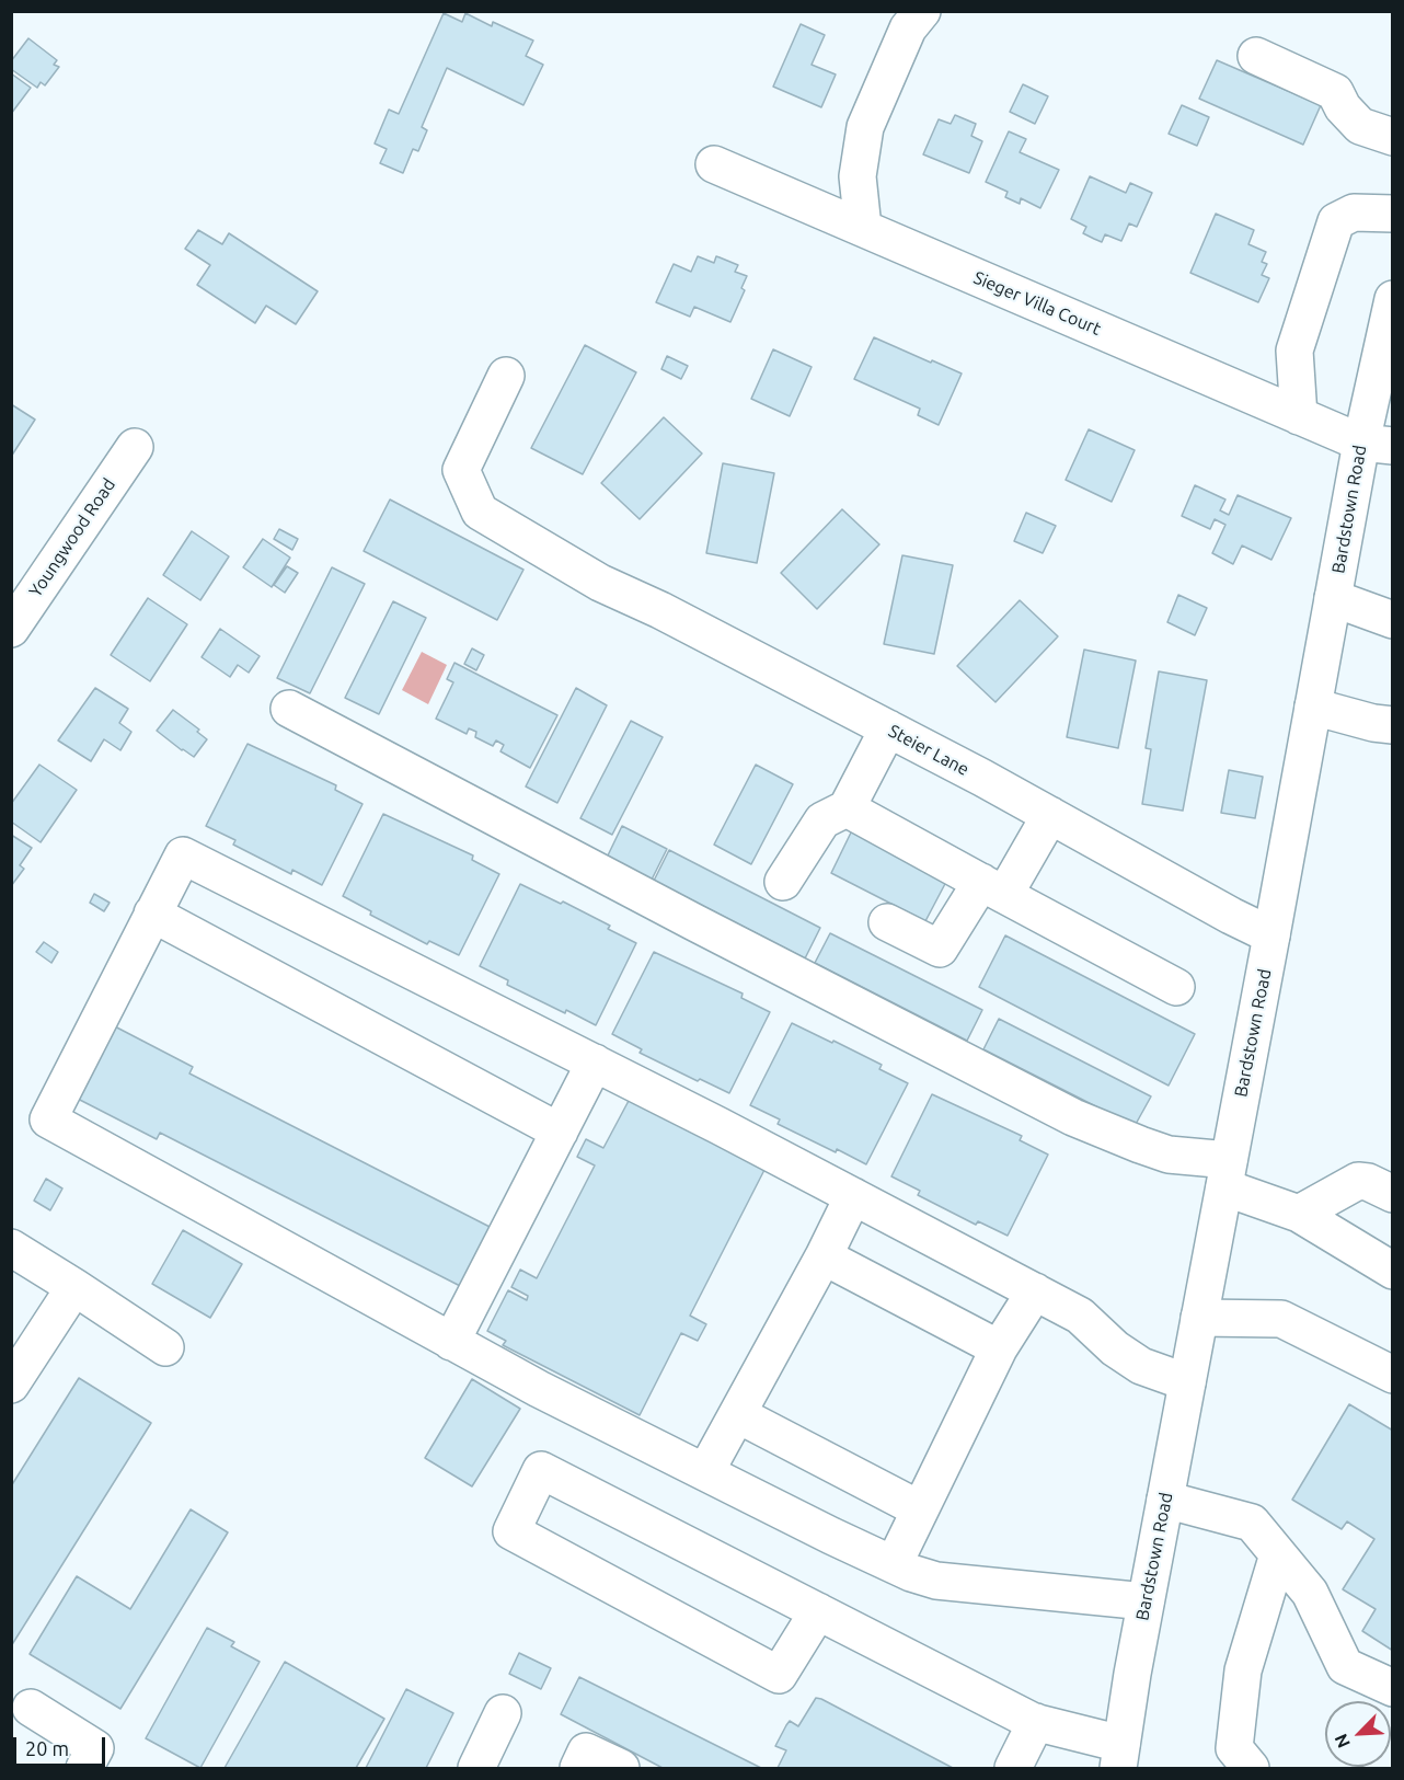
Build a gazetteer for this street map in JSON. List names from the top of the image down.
{
  "streets": {
    "street": [
      "Sieger Villa Court",
      "Bardstown Road",
      "Youngwood Road",
      "Steier Lane"
    ]
  },
  "crossings": [
    ["Sieger Villa Court", "Bardstown Road"],
    ["Bardstown Road", "Steier Lane"]
  ],
  "scale_bar": "20 m",
  "north": "bottom left"
}
